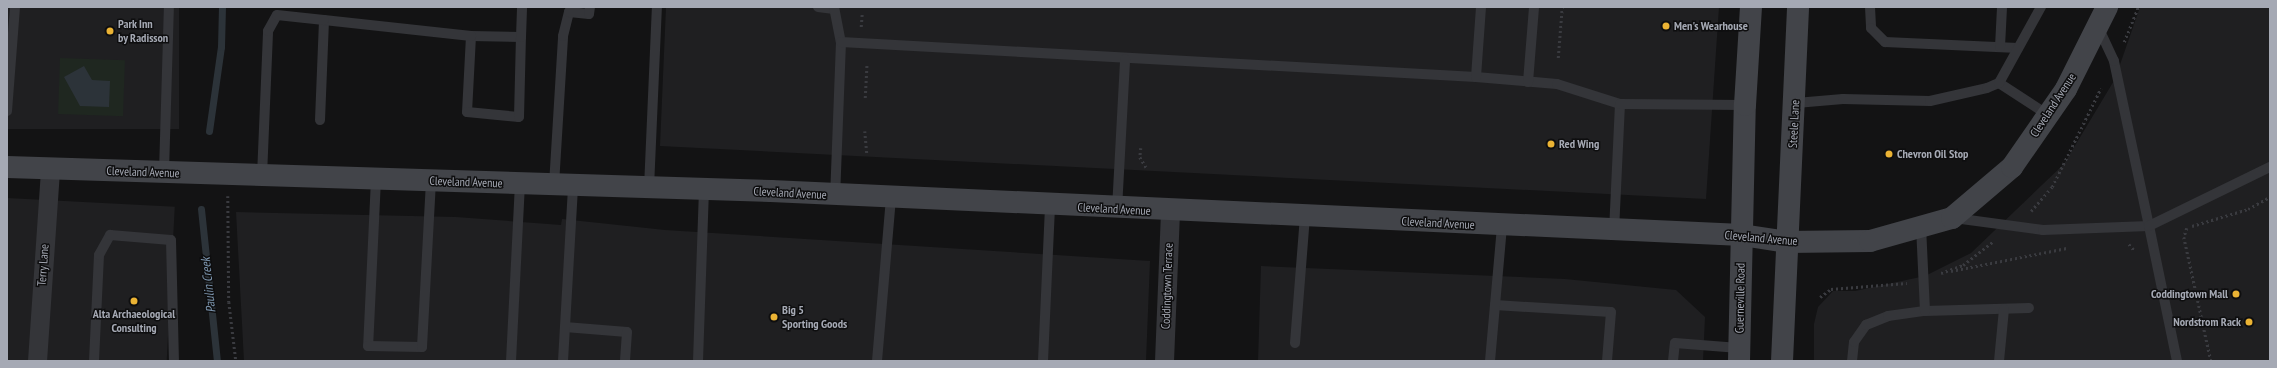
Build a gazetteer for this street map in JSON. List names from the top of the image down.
{
  "streets": {
    "main road": ["Cleveland Avenue", "Steele Lane", "Guerneville Road"],
    "street": ["Terry Lane", "Coddingtown Terrace"]
  },
  "crossings": [
    ["Cleveland Avenue", "Steele Lane"],
    ["Cleveland Avenue", "Terry Lane"],
    ["Cleveland Avenue", "Coddingtown Terrace"],
    ["Cleveland Avenue", "Guerneville Road"]
  ],
  "water": ["Paulin Creek"],
  "places": [
    "Men's Wearhouse",
    "Park Inn by Radisson",
    "Red Wing",
    "Chevron Oil Stop",
    "Coddingtown Mall",
    "Alta Archaeological Consulting",
    "Big 5 Sporting Goods",
    "Nordstrom Rack"
  ]
}
